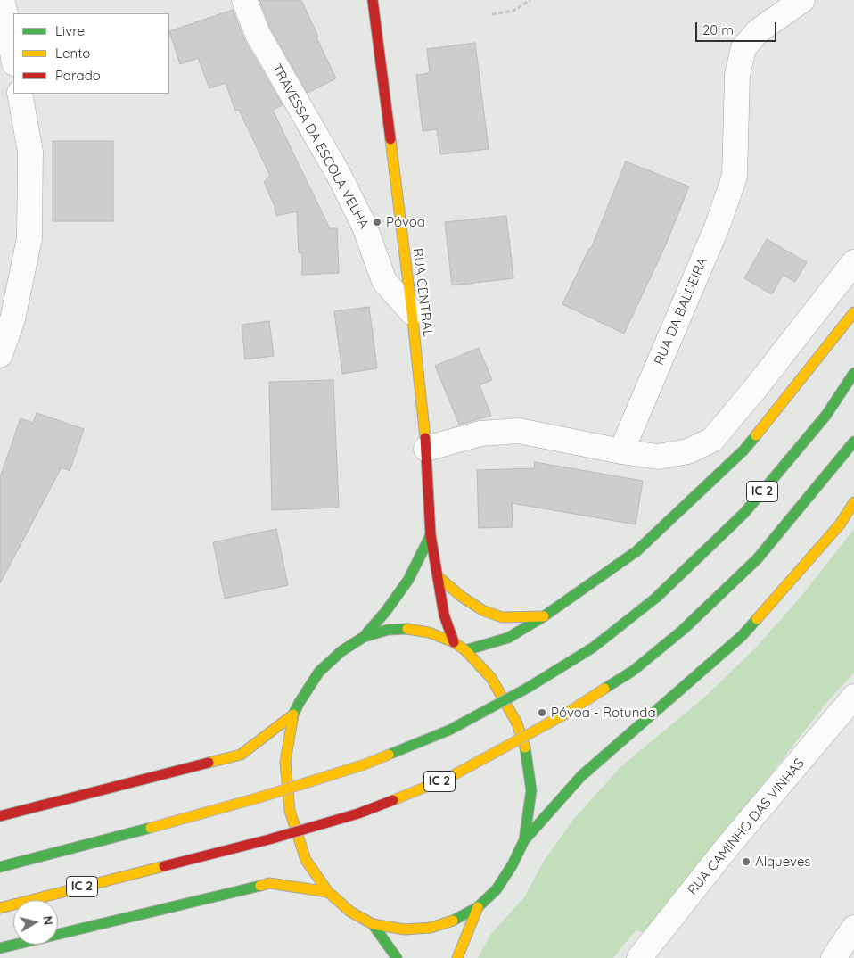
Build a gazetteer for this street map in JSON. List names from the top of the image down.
{
  "streets": {
    "main road": ["RUA CENTRAL", "IC 2"],
    "street": ["TRAVESSA DA ESCOLA VELHA", "RUA DA BALDEIRA", "RUA CAMINHO DAS VINHAS"]
  },
  "crossings": [
    ["TRAVESSA DA ESCOLA VELHA", "RUA CENTRAL"]
  ],
  "places": ["Póvoa", "Póvoa - Rotunda", "Alqueves"],
  "legend": ["Livre", "Lento", "Parado"],
  "scale_bar": "20 m",
  "north": "right"
}
